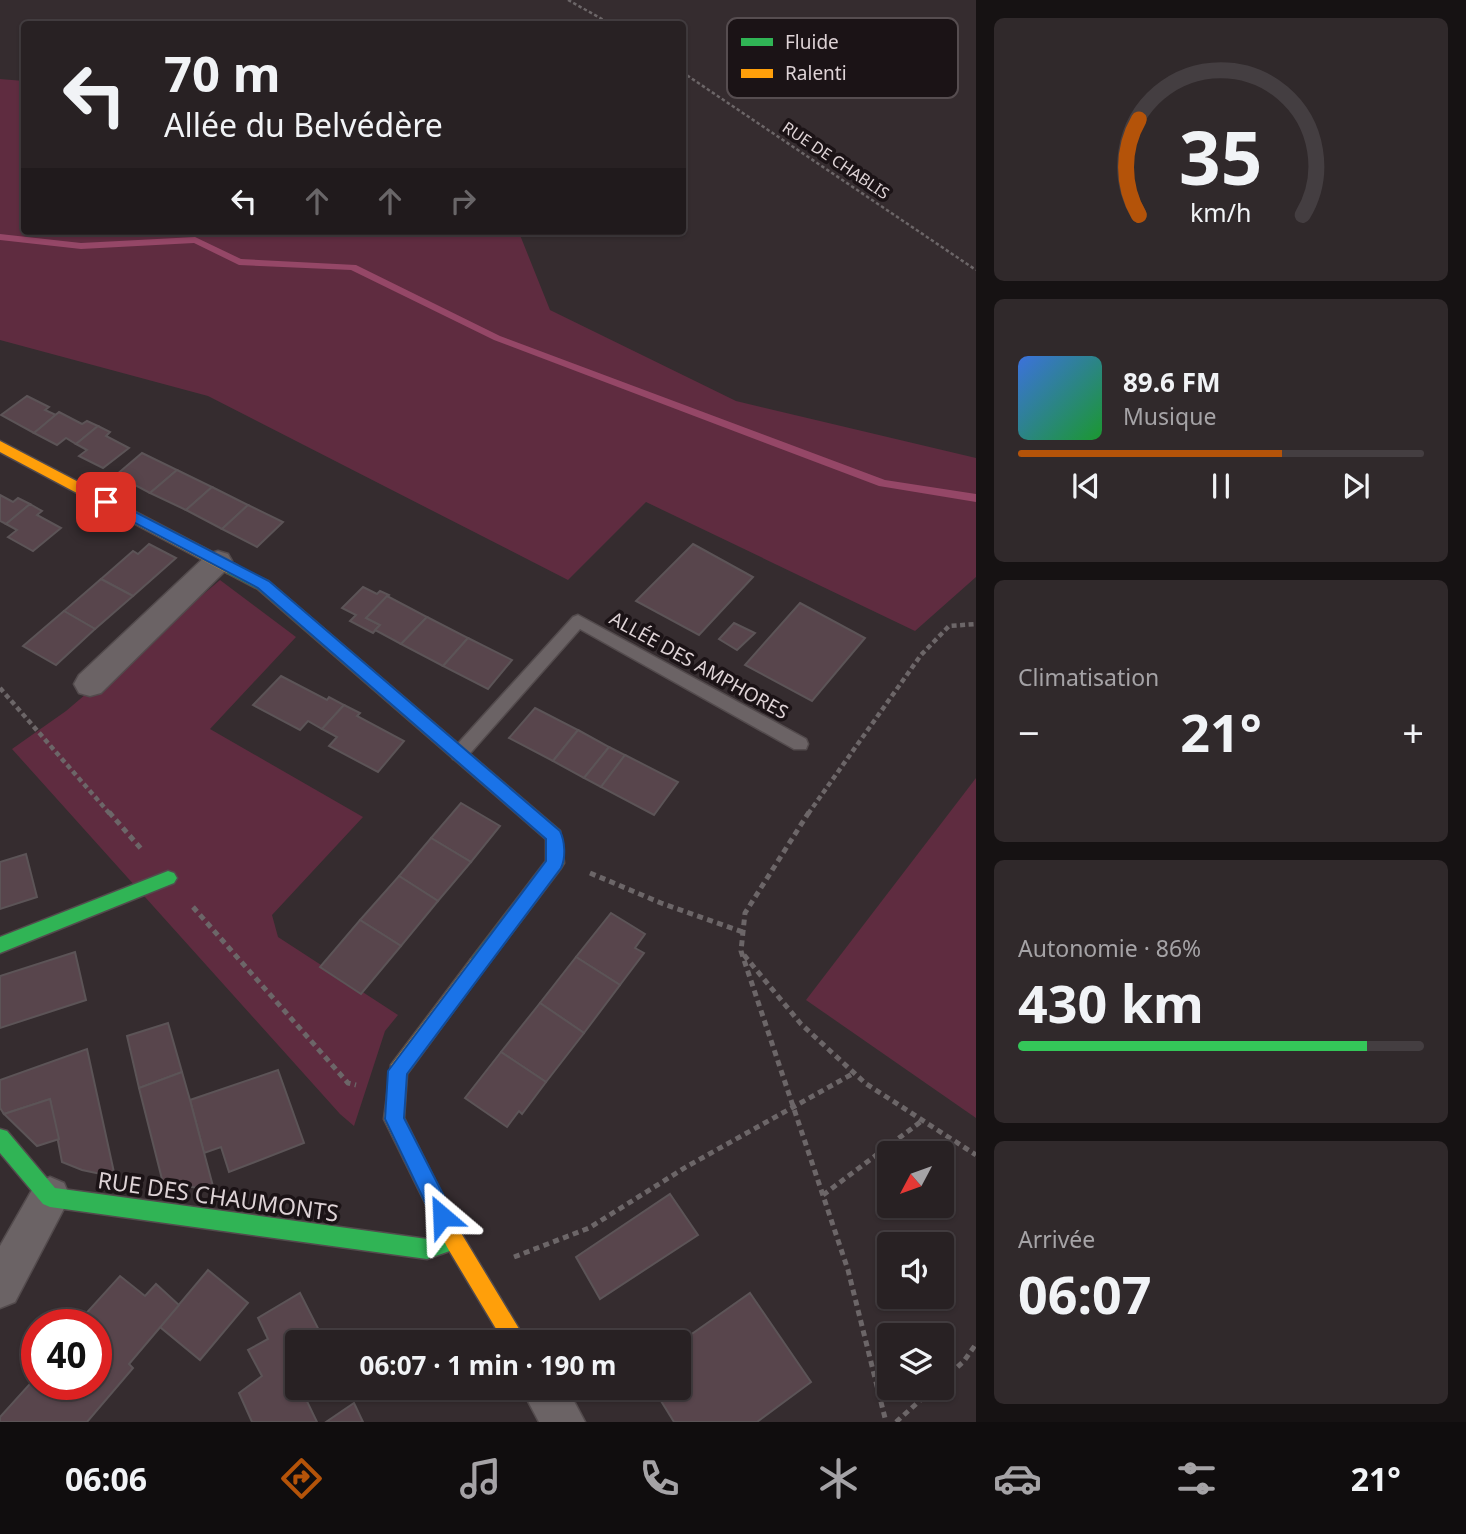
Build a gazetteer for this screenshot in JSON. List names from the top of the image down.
{
  "streets": {
    "street": ["RUE DES CHAUMONTS"],
    "lane": ["ALLÉE DES AMPHORES"],
    "path": ["RUE DE CHABLIS"]
  },
  "legend": ["Fluide", "Ralenti"],
  "north": "bottom left",
  "page": {
    "turn": ["70 m", "Allée du Belvédère"],
    "song": ["89.6 FM", "Musique"],
    "tile": [
      "Climatisation",
      ["Autonomie · 86%", "430 km"],
      ["Arrivée", "06:07"]
    ],
    "heat": ["−", "21°", "+"],
    "limit": "40",
    "trip": "06:07 · 1 min · 190 m",
    "tabs": ["06:06", "21°"],
    "gauge": ["35", "km/h"]
  }
}
